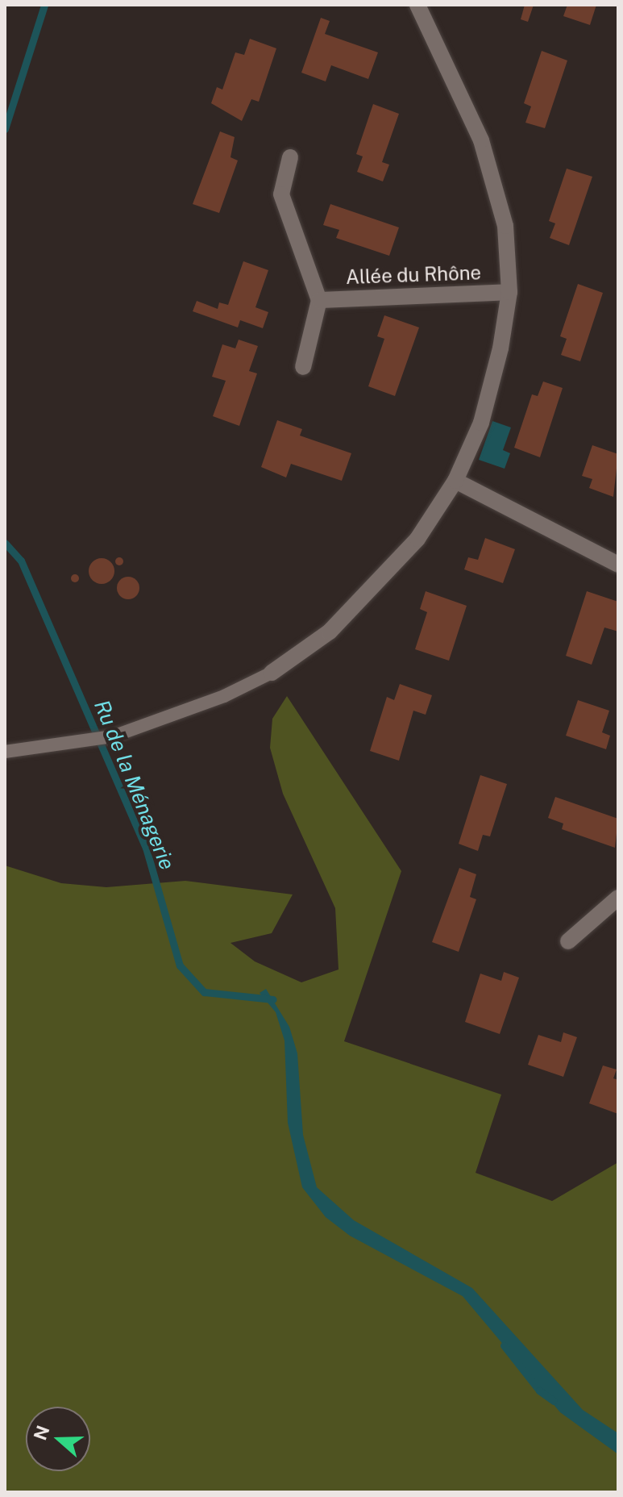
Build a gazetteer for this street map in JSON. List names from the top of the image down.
{
  "streets": {
    "street": ["Allée du Rhône"]
  },
  "water": ["Ru de la Ménagerie"],
  "north": "left"
}
